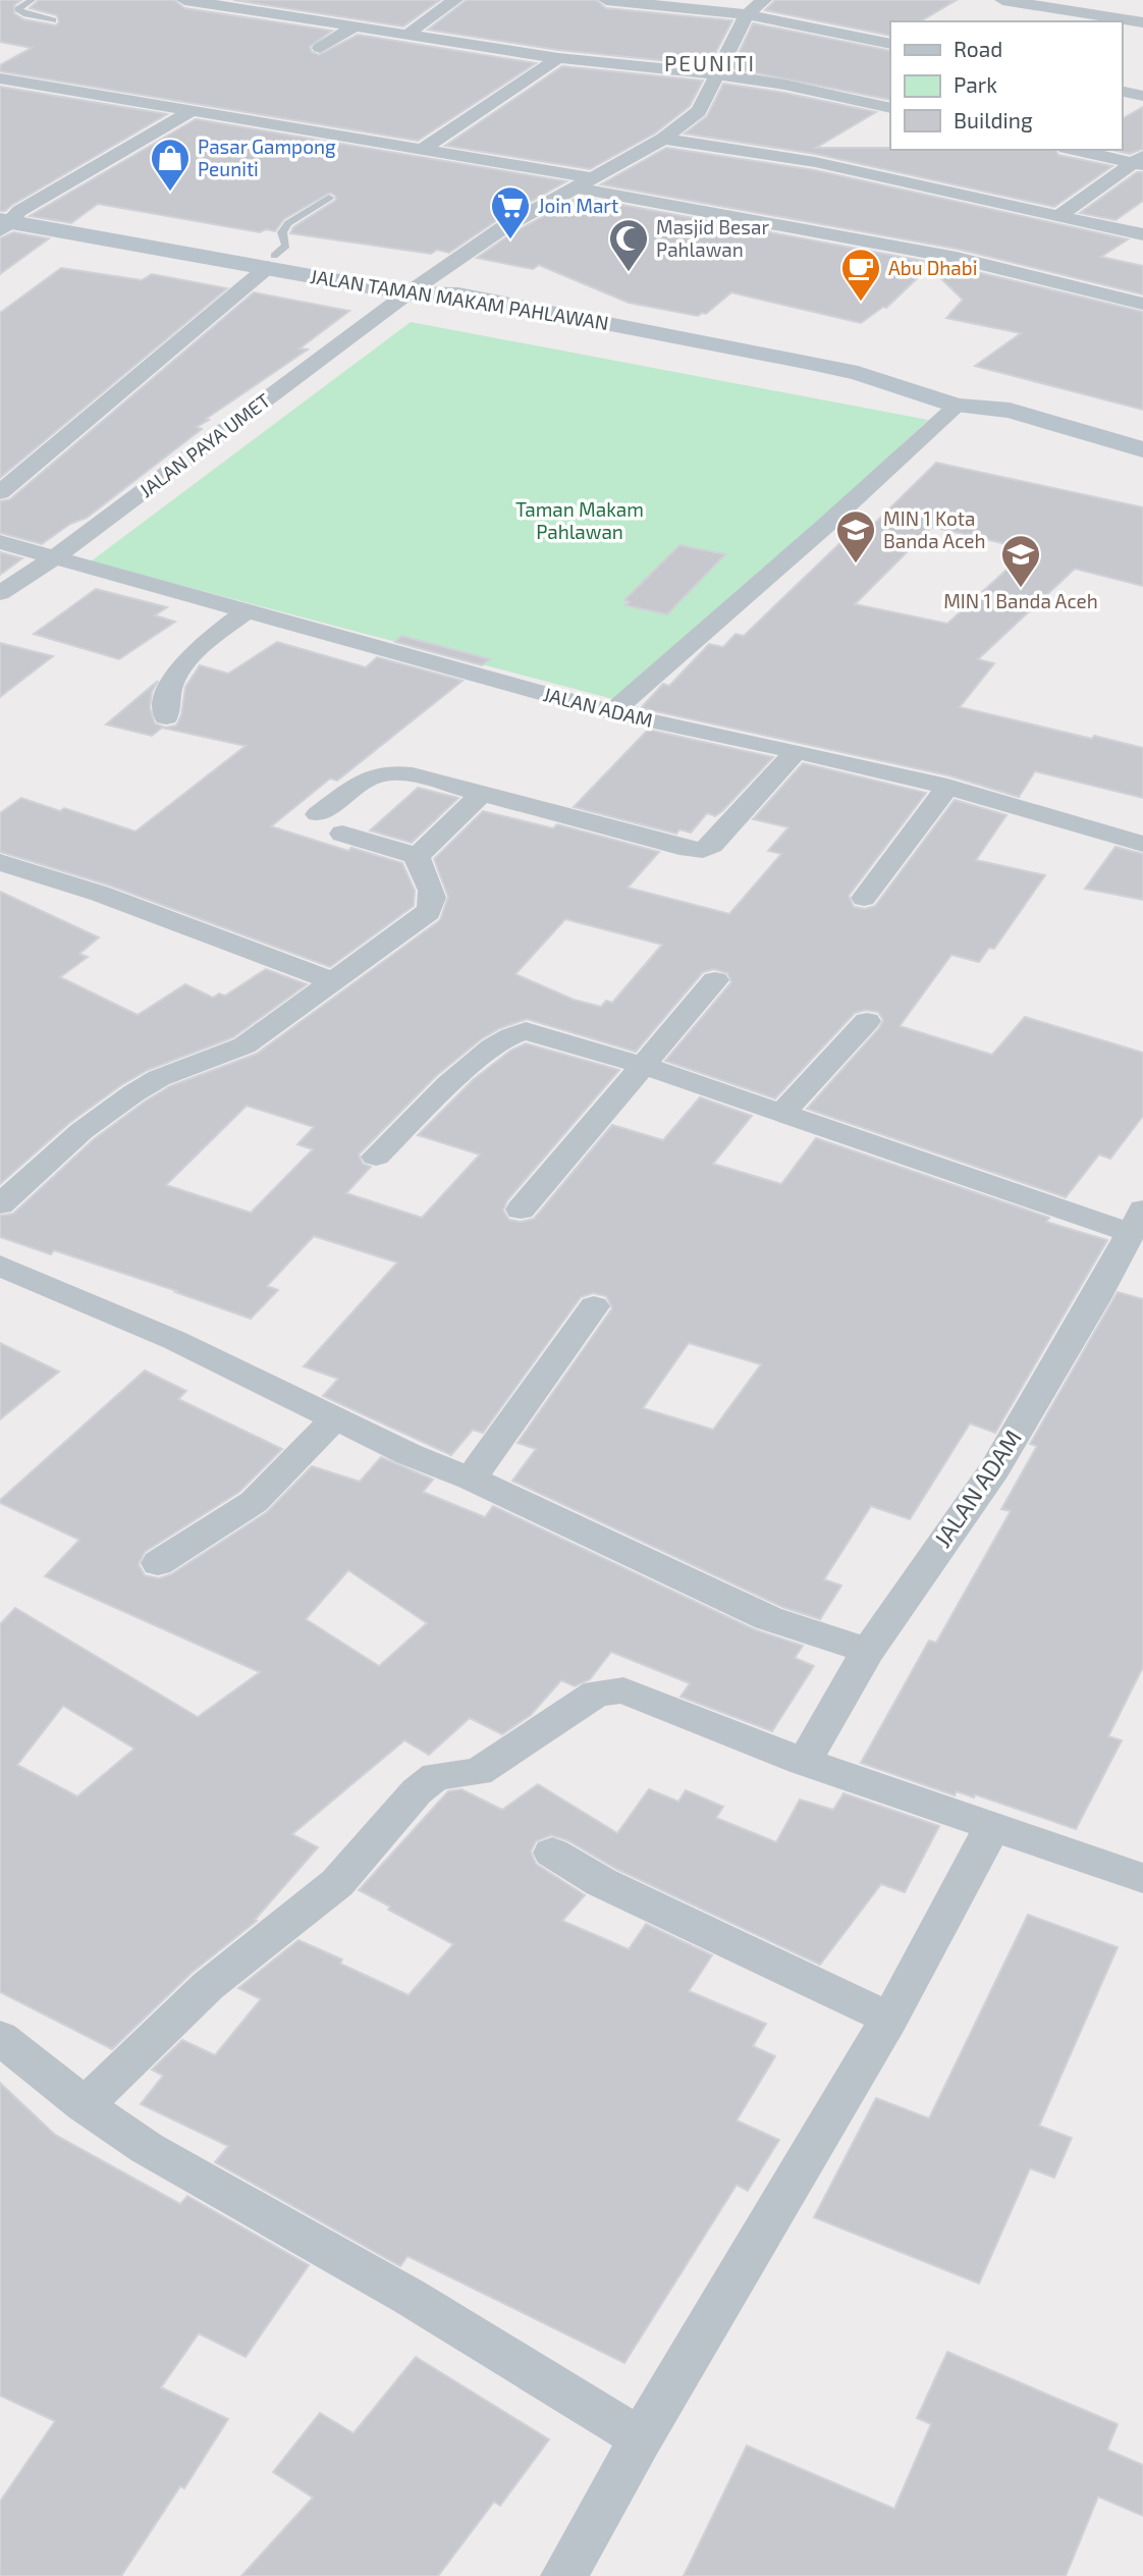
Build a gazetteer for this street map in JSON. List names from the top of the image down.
{
  "streets": {
    "street": ["JALAN TAMAN MAKAM PAHLAWAN", "JALAN PAYA UMET", "JALAN ADAM"]
  },
  "crossings": [
    ["JALAN TAMAN MAKAM PAHLAWAN", "JALAN PAYA UMET"],
    ["JALAN PAYA UMET", "JALAN ADAM"]
  ],
  "districts": ["PEUNITI"],
  "parks": ["Taman Makam Pahlawan"],
  "places": {
    "shop": ["Pasar Gampong Peuniti"],
    "supermarket": ["Join Mart"],
    "mosque": ["Masjid Besar Pahlawan"],
    "cafe": ["Abu Dhabi"],
    "school or university": ["MIN 1 Kota Banda Aceh", "MIN 1 Banda Aceh"]
  },
  "legend": ["Road", "Park", "Building"]
}
